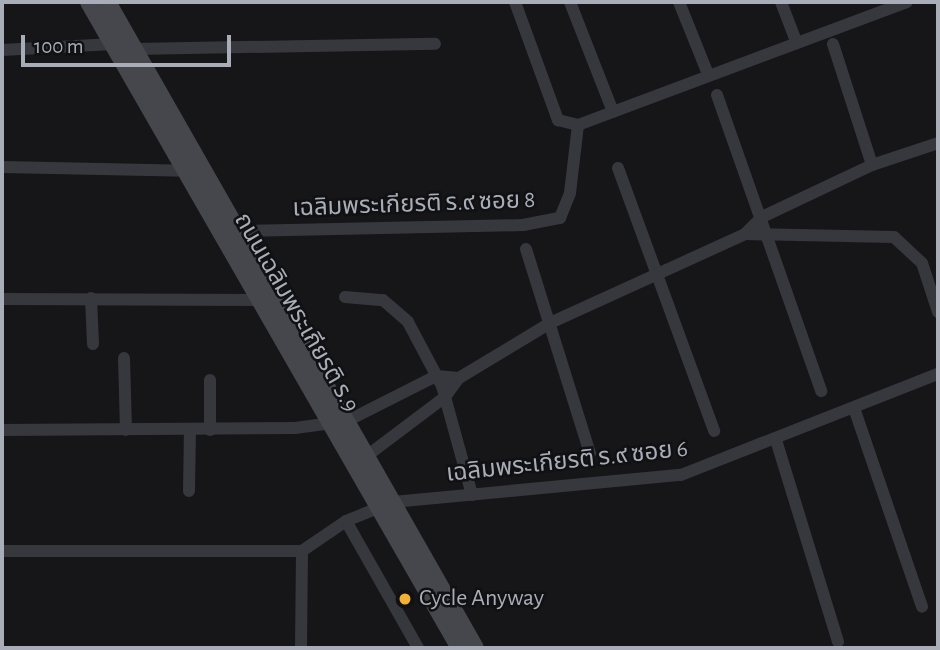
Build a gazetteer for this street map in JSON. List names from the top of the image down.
{
  "streets": {
    "main road": ["ถนนเฉลิมพระเกียรติ ร.9"],
    "street": ["เฉลิมพระเกียรติ ร.๙ ซอย 8", "เฉลิมพระเกียรติ ร.๙ ซอย 6"]
  },
  "crossings": [
    ["เฉลิมพระเกียรติ ร.๙ ซอย 8", "ถนนเฉลิมพระเกียรติ ร.9"],
    ["ถนนเฉลิมพระเกียรติ ร.9", "เฉลิมพระเกียรติ ร.๙ ซอย 6"]
  ],
  "places": ["Cycle Anyway"],
  "scale_bar": "100 m"
}
